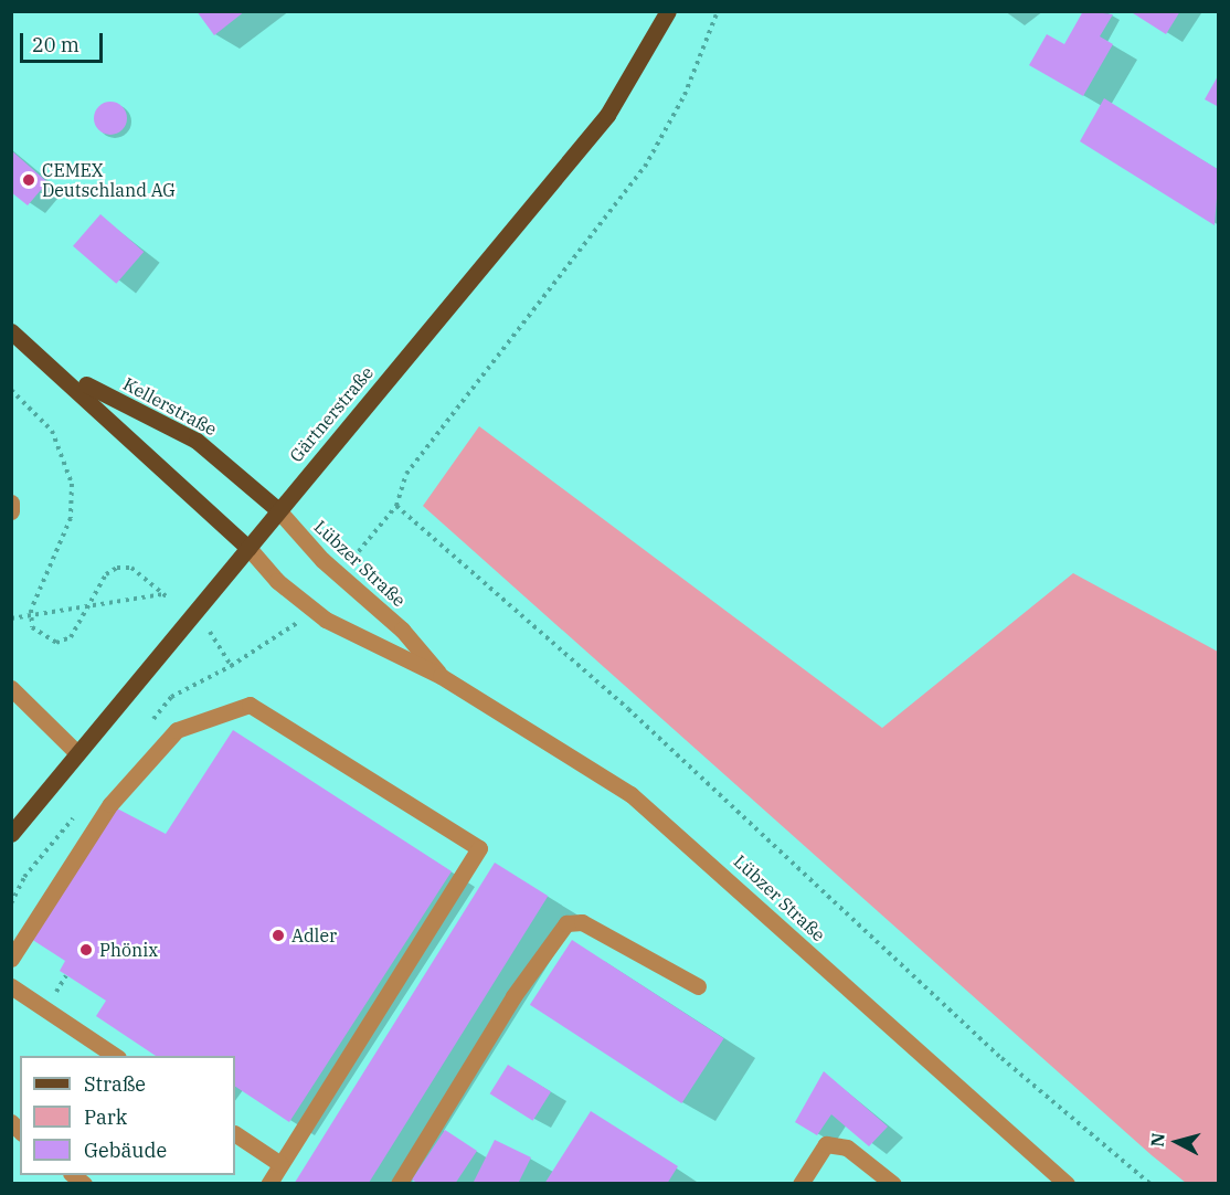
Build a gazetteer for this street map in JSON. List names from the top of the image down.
{
  "streets": {
    "main road": ["Kellerstraße", "Gärtnerstraße"],
    "street": ["Lübzer Straße"]
  },
  "crossings": [
    ["Kellerstraße", "Gärtnerstraße"],
    ["Kellerstraße", "Lübzer Straße"],
    ["Gärtnerstraße", "Lübzer Straße"]
  ],
  "places": ["CEMEX Deutschland AG", "Adler", "Phönix"],
  "legend": ["Straße", "Park", "Gebäude"],
  "scale_bar": "20 m",
  "north": "left"
}
